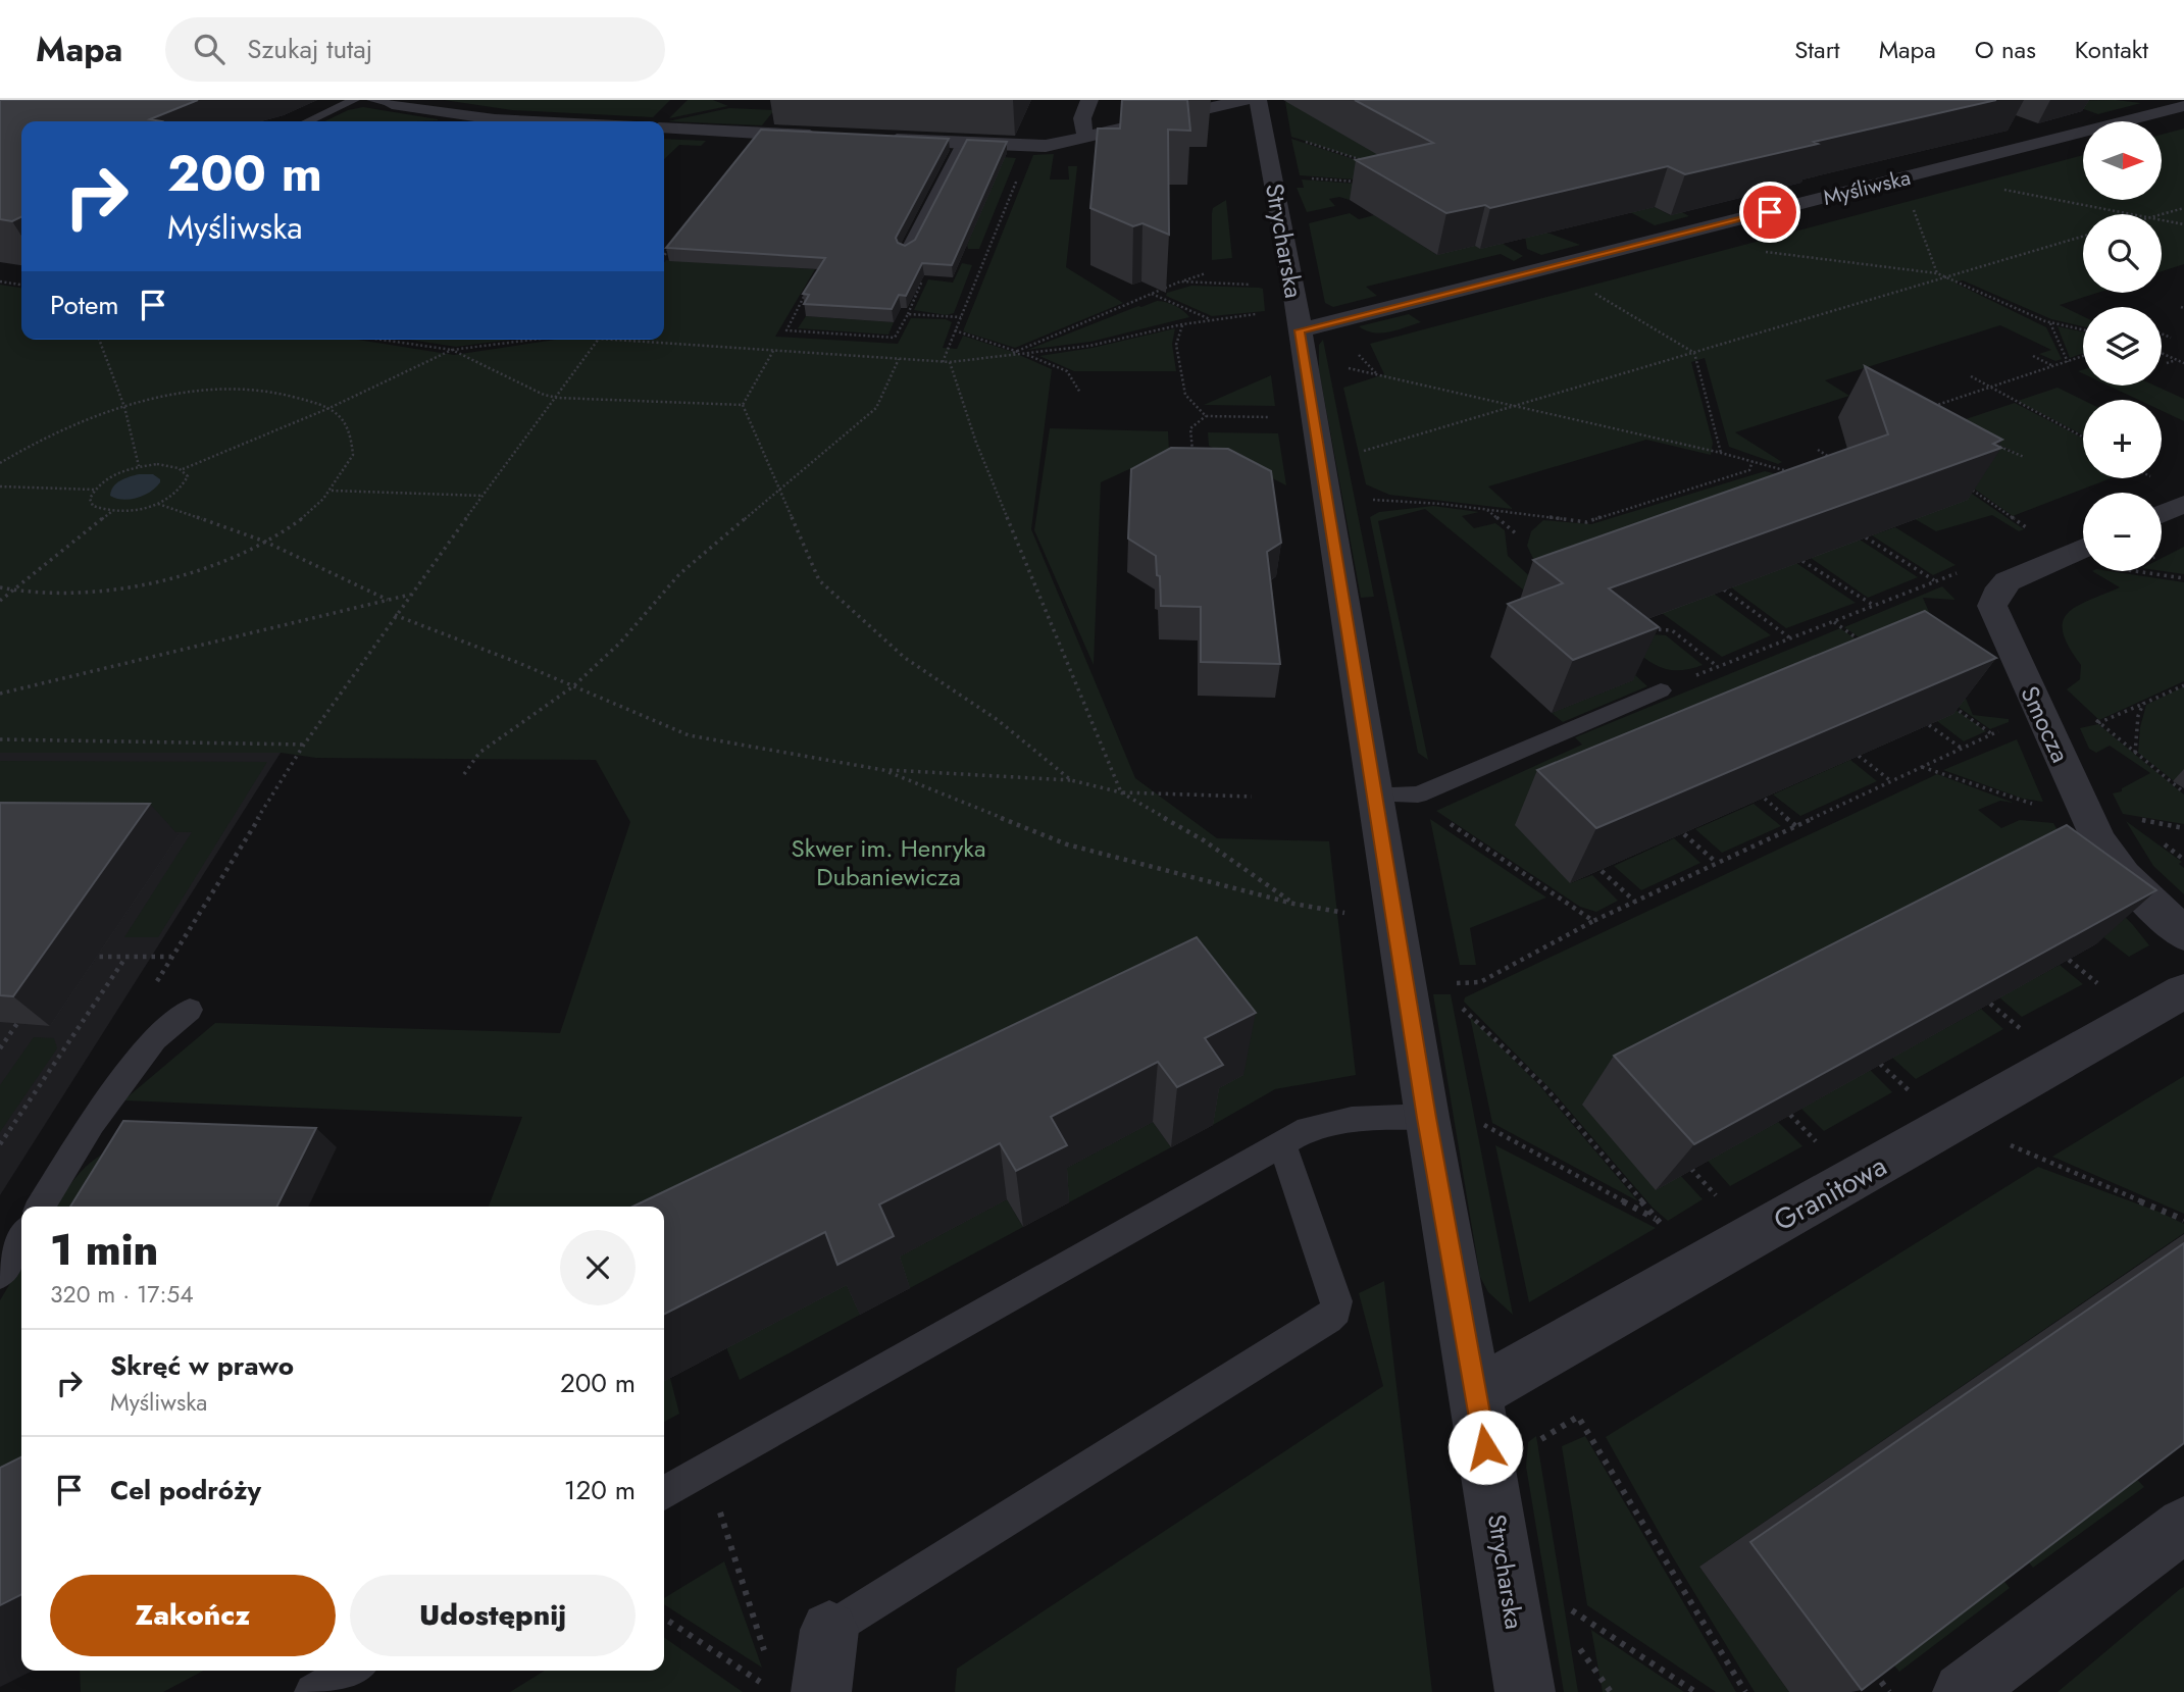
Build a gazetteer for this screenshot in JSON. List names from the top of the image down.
{
  "streets": {
    "street": [
      "Myśliwska",
      "Strycharska",
      "Smocza",
      "Granitowa"
    ]
  },
  "crossings": [
    ["Myśliwska", "Strycharska"],
    ["Strycharska", "Granitowa"]
  ],
  "parks": ["Skwer im. Henryka Dubaniewicza"],
  "north": "right",
  "page": {
    "header": "Mapa",
    "search": "Szukaj tutaj",
    "nav": [
      "Start",
      "Mapa",
      "O nas",
      "Kontakt"
    ],
    "map_buttons": ["+", "−"],
    "turn": ["200 m", "Myśliwska"],
    "then": "Potem",
    "heading": ["1 min", "320 m · 17:54"],
    "list": [
      {
        "name": "Skręć w prawo",
        "note": "Myśliwska",
        "value": "200 m"
      },
      {
        "name": "Cel podróży",
        "value": "120 m"
      }
    ],
    "buttons": ["Zakończ", "Udostępnij"]
  }
}
